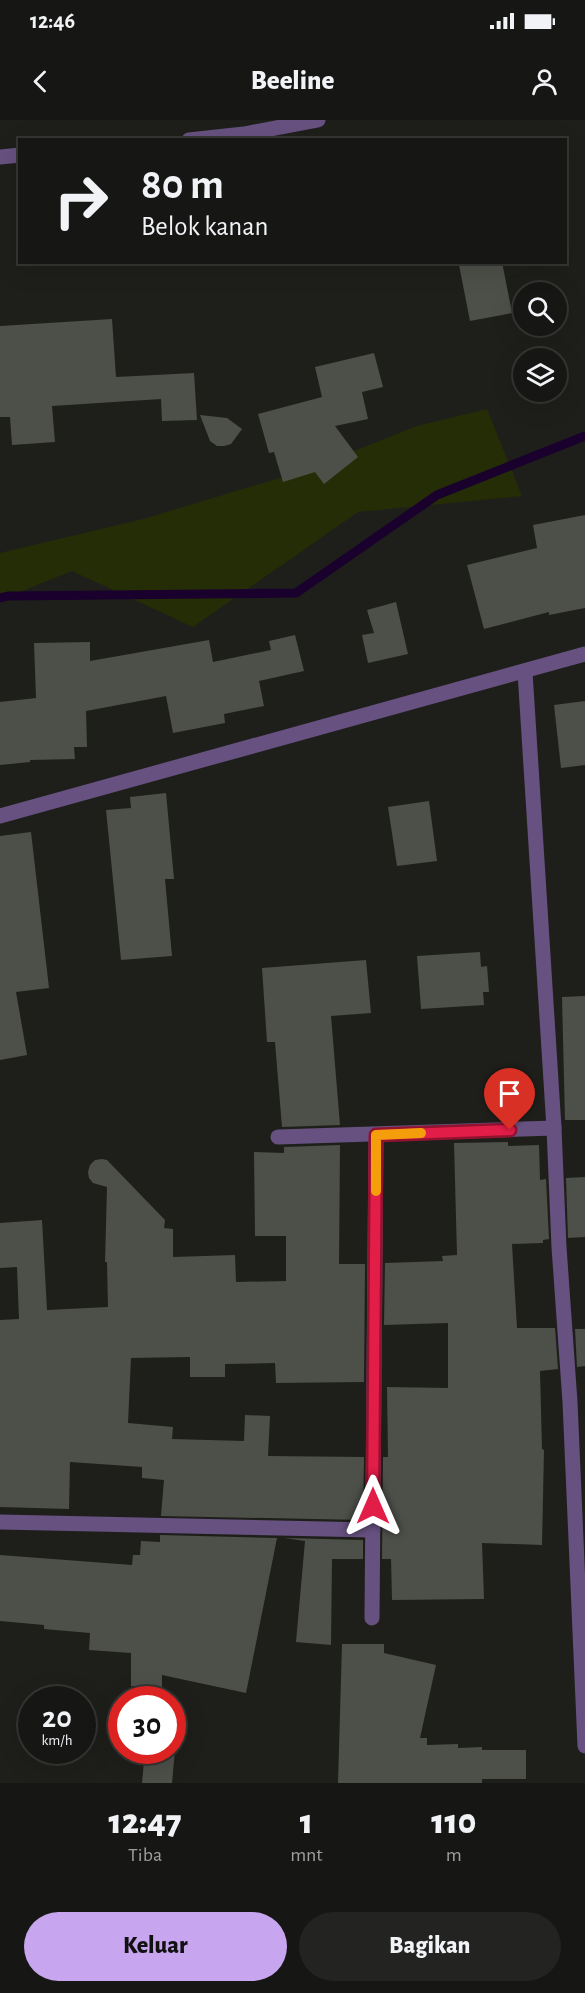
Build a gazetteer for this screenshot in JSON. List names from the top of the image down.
{
  "page": {
    "status": "12:46",
    "header": "Beeline",
    "turn": ["80 m", "Belok kanan"],
    "speed": "20 km/h",
    "limit": "30",
    "eta": [
      "12:47",
      "Tiba",
      "1",
      "mnt",
      "110",
      "m"
    ],
    "buttons": ["Keluar", "Bagikan"]
  }
}
